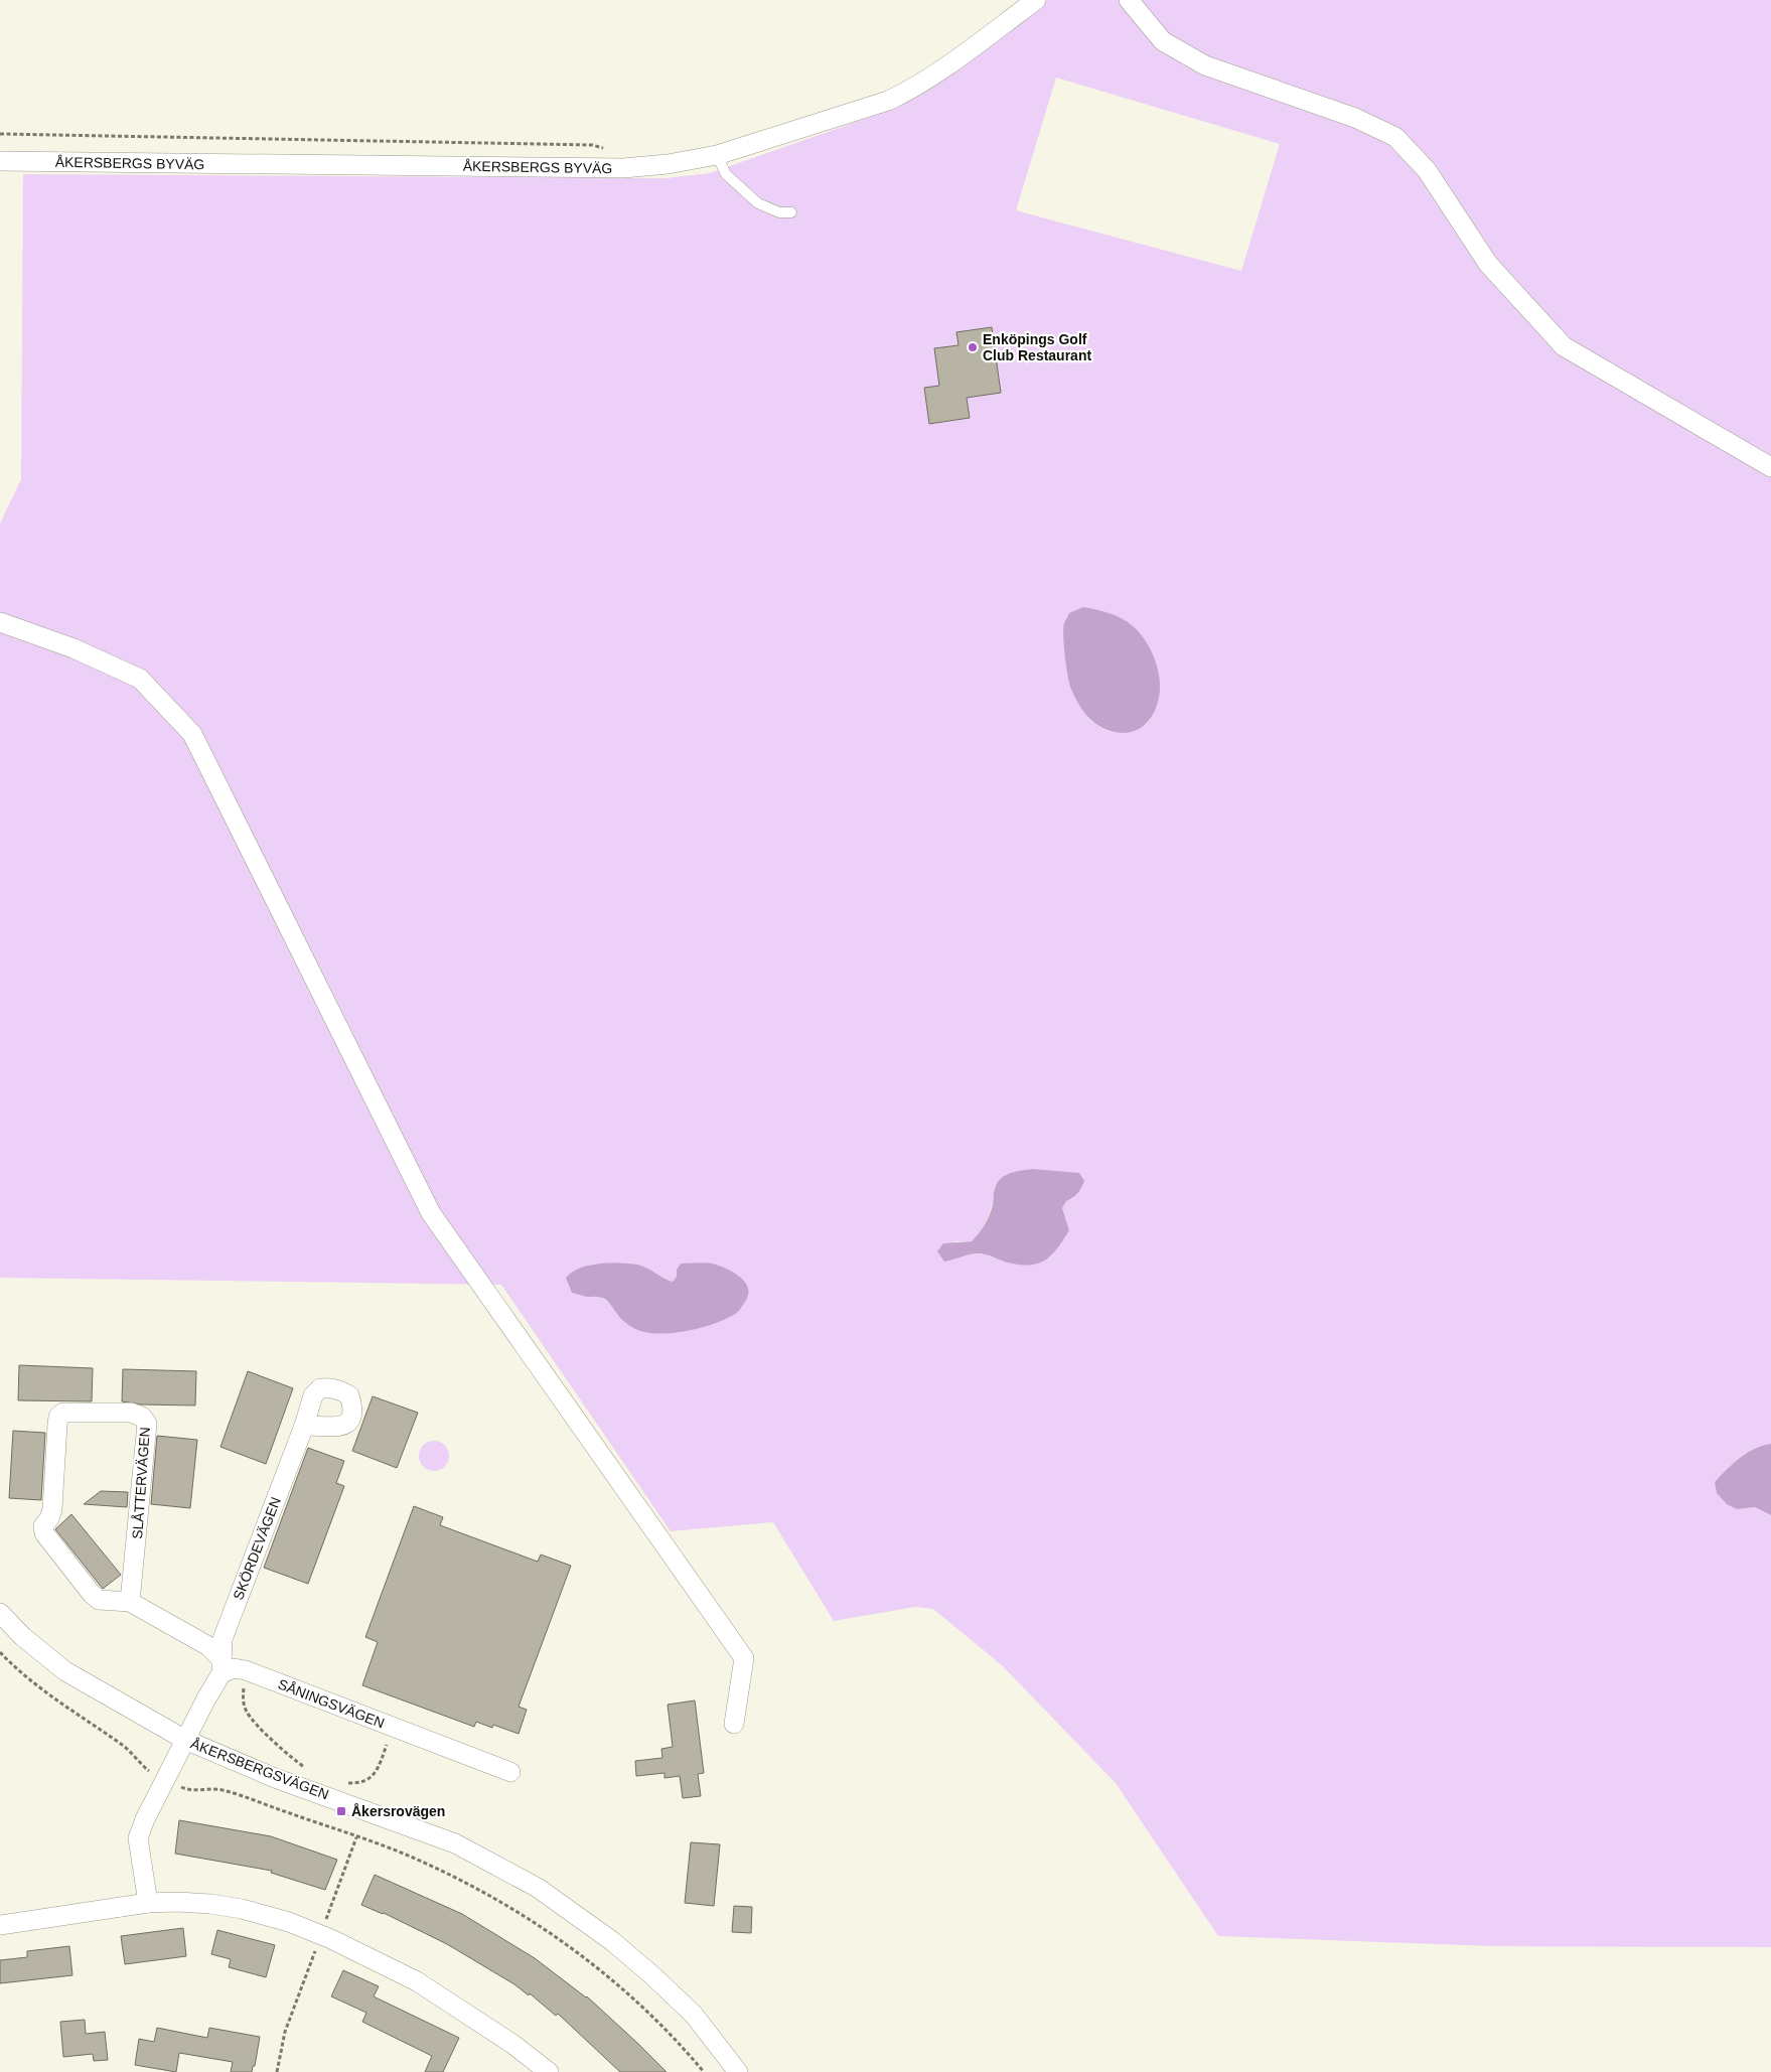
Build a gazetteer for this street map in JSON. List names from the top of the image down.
{
  "streets": {
    "street": [
      "ÅKERSBERGS BYVÄG",
      "SLÅTTERVÄGEN",
      "SKÖRDEVÄGEN",
      "SÅNINGSVÄGEN",
      "ÅKERSBERGSVÄGEN"
    ]
  },
  "crossings": [
    ["SLÅTTERVÄGEN", "SKÖRDEVÄGEN"],
    ["SLÅTTERVÄGEN", "SÅNINGSVÄGEN"],
    ["SKÖRDEVÄGEN", "SÅNINGSVÄGEN"]
  ],
  "places": {
    "other": ["Enköpings Golf Club Restaurant"],
    "transit": ["Åkersrovägen"]
  }
}
